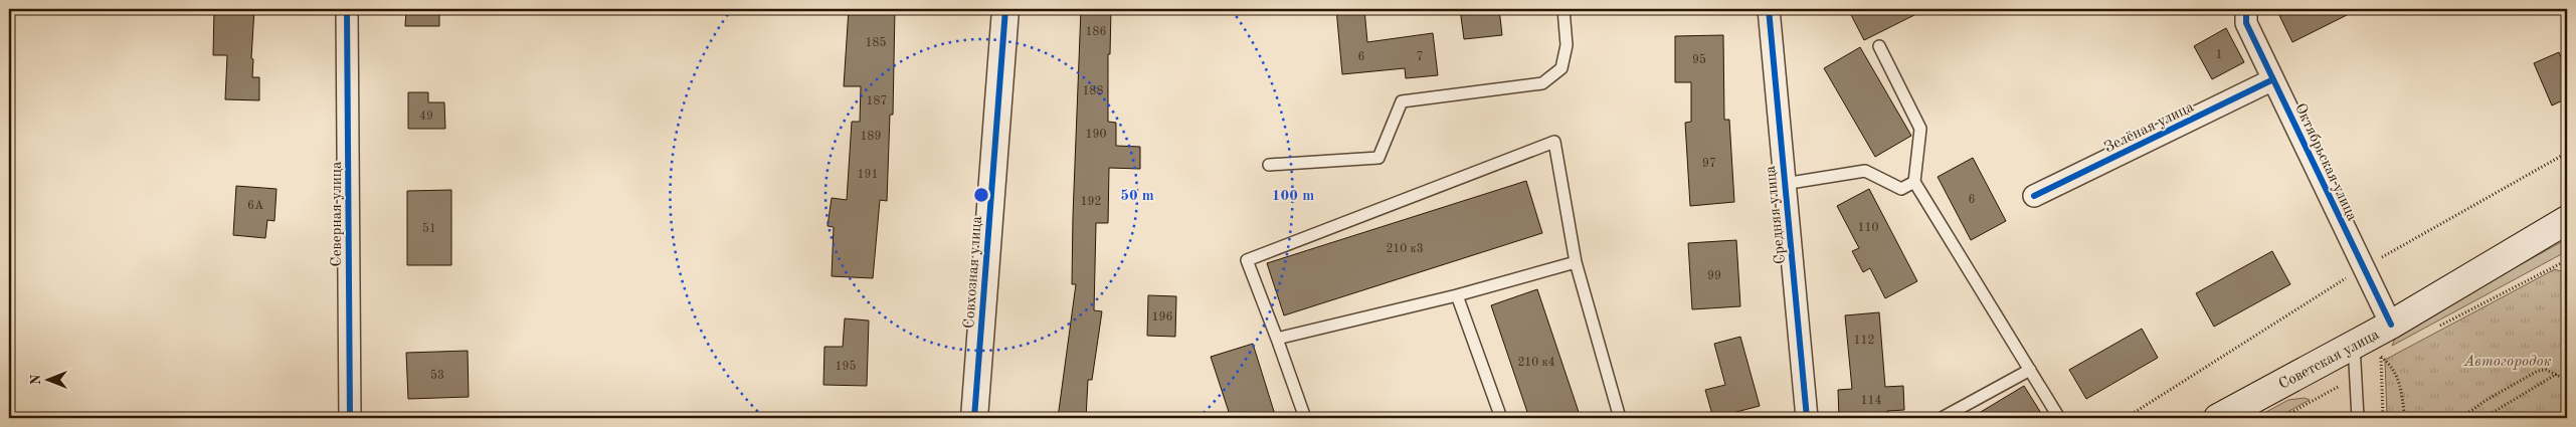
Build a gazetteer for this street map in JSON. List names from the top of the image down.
{
  "streets": {
    "main road": ["Советская улица"],
    "street": [
      "Зелёная улица",
      "Октябрьская улица",
      "Северная улица",
      "Средняя улица",
      "Совхозная улица"
    ]
  },
  "crossings": [
    ["Зелёная улица", "Октябрьская улица"],
    ["Октябрьская улица", "Советская улица"]
  ],
  "parks": ["Автогородок"],
  "house_numbers": [
    "186",
    "185",
    "1",
    "6",
    "7",
    "95",
    "188",
    "187",
    "49",
    "190",
    "189",
    "97",
    "191",
    "6",
    "192",
    "6А",
    "110",
    "51",
    "210 к3",
    "99",
    "196",
    "112",
    "210 к4",
    "195",
    "53",
    "114"
  ],
  "north": "left",
  "rings": ["50 m", "100 m"]
}
